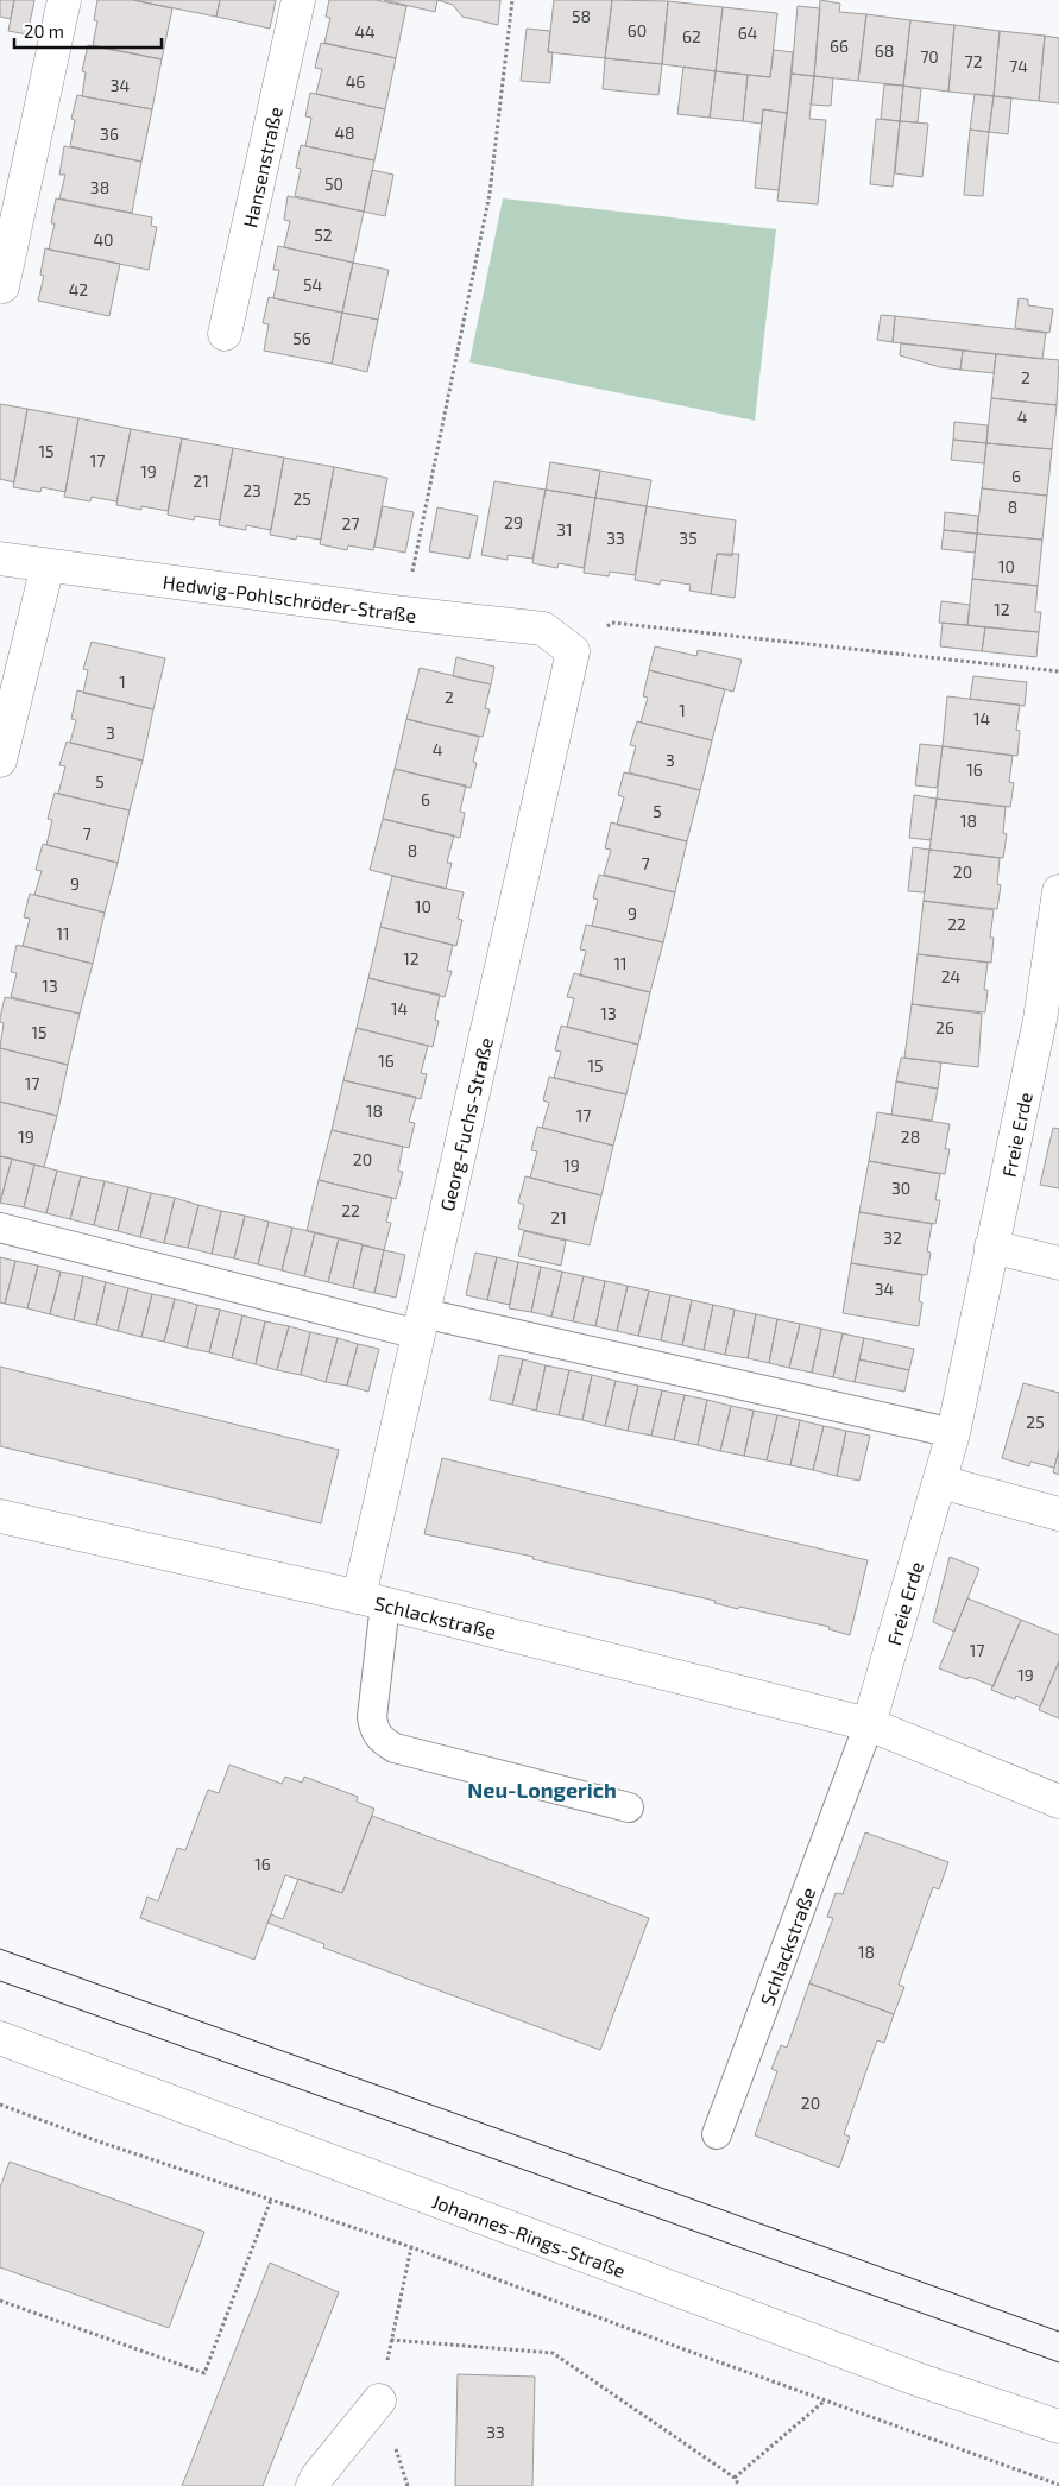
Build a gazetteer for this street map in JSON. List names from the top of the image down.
{
  "streets": {
    "street": [
      "Hansenstraße",
      "Hedwig-Pohlschröder-Straße",
      "Georg-Fuchs-Straße",
      "Freie Erde",
      "Schlackstraße",
      "Johannes-Rings-Straße"
    ]
  },
  "crossings": [
    ["Hedwig-Pohlschröder-Straße", "Georg-Fuchs-Straße"],
    ["Georg-Fuchs-Straße", "Schlackstraße"],
    ["Freie Erde", "Schlackstraße"]
  ],
  "districts": ["Neu-Longerich"],
  "house_numbers": [
    "58",
    "60",
    "44",
    "64",
    "62",
    "66",
    "68",
    "70",
    "72",
    "74",
    "46",
    "34",
    "48",
    "36",
    "50",
    "38",
    "52",
    "40",
    "54",
    "42",
    "56",
    "2",
    "4",
    "15",
    "17",
    "19",
    "6",
    "21",
    "23",
    "25",
    "8",
    "29",
    "27",
    "31",
    "33",
    "35",
    "10",
    "12",
    "1",
    "2",
    "1",
    "14",
    "3",
    "4",
    "3",
    "16",
    "5",
    "6",
    "5",
    "18",
    "7",
    "8",
    "7",
    "20",
    "9",
    "10",
    "9",
    "22",
    "11",
    "12",
    "11",
    "24",
    "13",
    "14",
    "13",
    "26",
    "15",
    "16",
    "15",
    "17",
    "18",
    "17",
    "19",
    "28",
    "20",
    "19",
    "30",
    "22",
    "21",
    "32",
    "34",
    "25",
    "17",
    "19",
    "16",
    "18",
    "20",
    "33"
  ],
  "scale_bar": "20 m"
}
